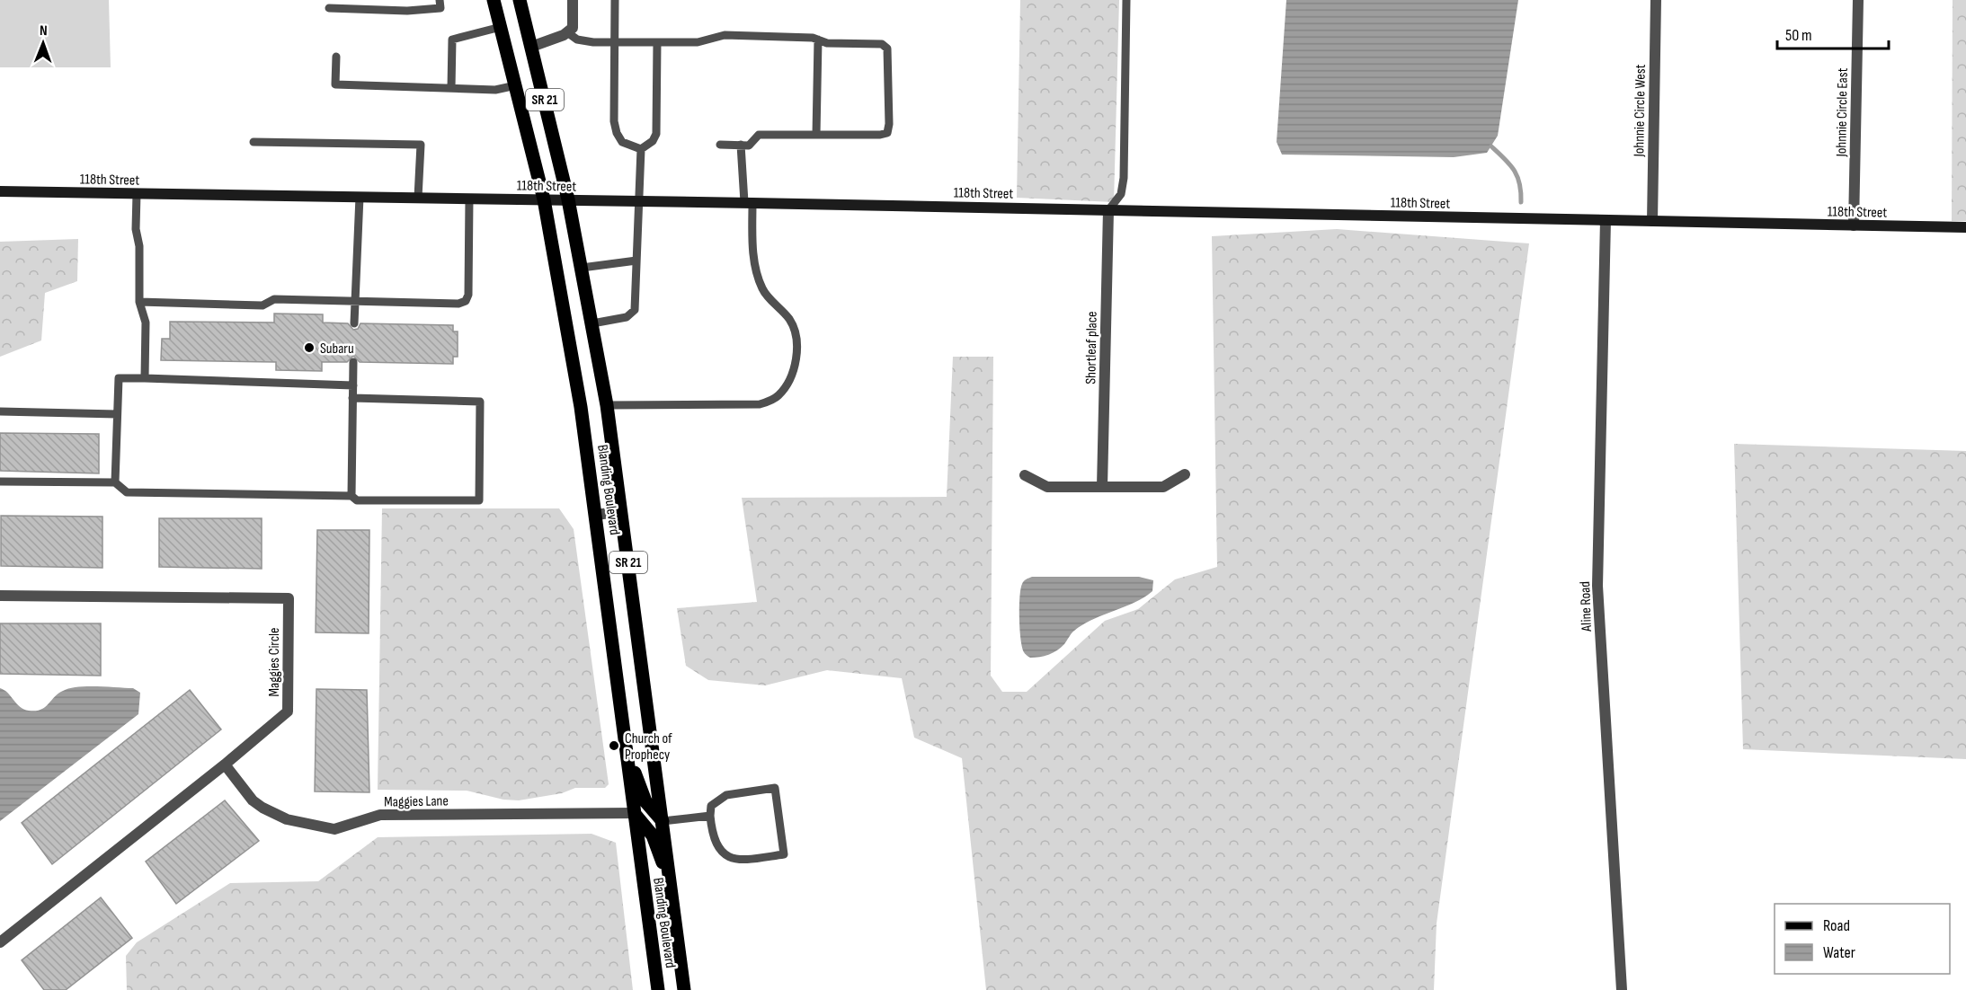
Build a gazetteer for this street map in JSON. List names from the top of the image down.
{
  "streets": {
    "main road": ["SR 21", "Blanding Boulevard"],
    "street": [
      "Johnnie Circle West",
      "Johnnie Circle East",
      "118th Street",
      "Shortleaf place",
      "Aline Road",
      "Maggies Circle",
      "Maggies Lane"
    ]
  },
  "crossings": [
    ["Johnnie Circle West", "118th Street"],
    ["Johnnie Circle East", "118th Street"],
    ["118th Street", "Shortleaf place"],
    ["118th Street", "Blanding Boulevard"],
    ["118th Street", "Aline Road"],
    ["Blanding Boulevard", "Maggies Lane"],
    ["Maggies Circle", "Maggies Lane"]
  ],
  "places": ["Subaru", "Church of Prophecy"],
  "legend": ["Road", "Water"],
  "scale_bar": "50 m",
  "north": "top"
}
